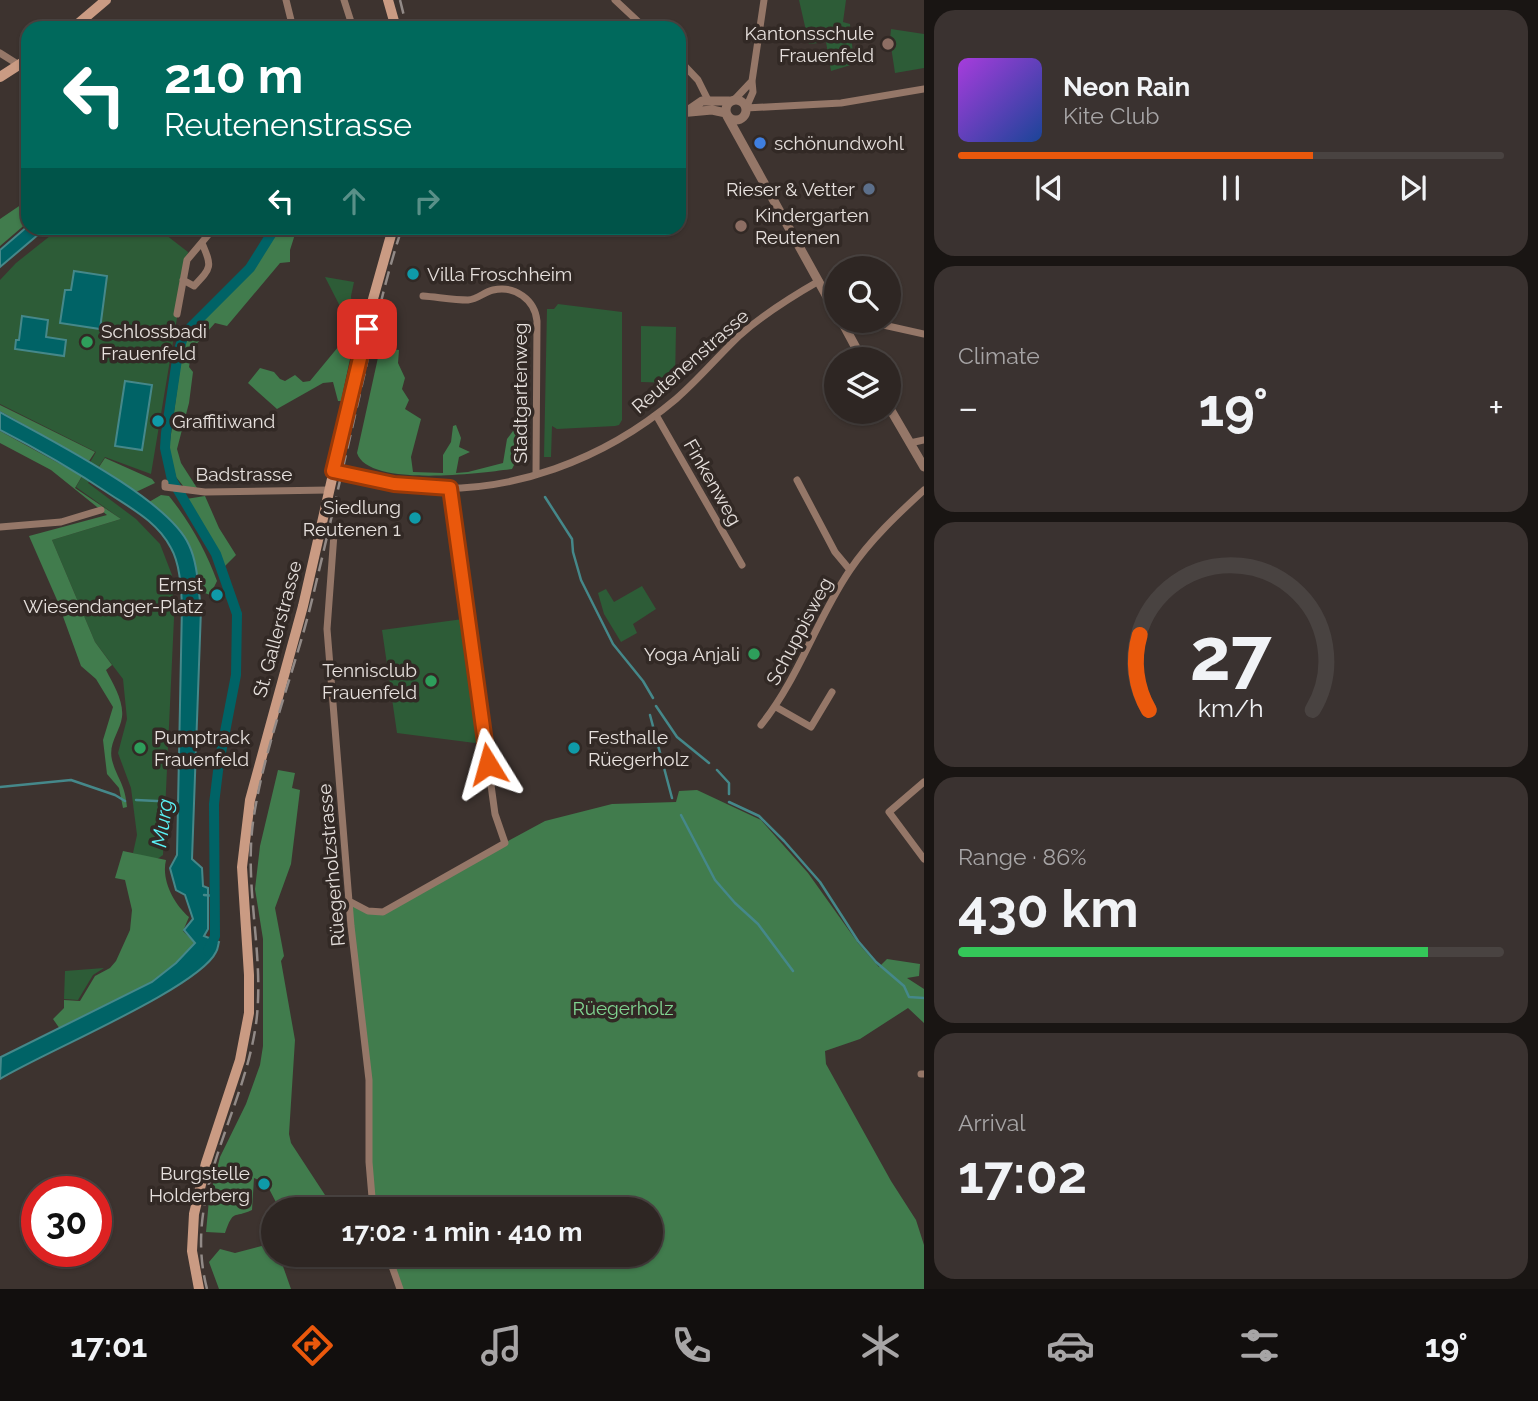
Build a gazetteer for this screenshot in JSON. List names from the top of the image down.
{
  "streets": {
    "main road": ["St. Gallerstrasse"],
    "street": [
      "Reutenenstrasse",
      "Stadtgartenweg",
      "Badstrasse",
      "Finkenweg",
      "Schuppisweg",
      "Rüegerholzstrasse"
    ]
  },
  "crossings": [
    ["Reutenenstrasse", "Stadtgartenweg"],
    ["Reutenenstrasse", "Finkenweg"],
    ["Reutenenstrasse", "St. Gallerstrasse"],
    ["Badstrasse", "St. Gallerstrasse"],
    ["St. Gallerstrasse", "Rüegerholzstrasse"]
  ],
  "water": ["Murg"],
  "parks": ["Rüegerholz"],
  "places": [
    "Kantonsschule Frauenfeld",
    "schönundwohl",
    "Rieser & Vetter",
    "Kindergarten Reutenen",
    "Villa Froschheim",
    "Schlossbadi Frauenfeld",
    "Graffitiwand",
    "Siedlung Reutenen 1",
    "Ernst Wiesendanger-Platz",
    "Yoga Anjali",
    "Tennisclub Frauenfeld",
    "Pumptrack Frauenfeld",
    "Festhalle Rüegerholz",
    "Burgstelle Holderberg"
  ],
  "page": {
    "turn": ["210 m", "Reutenenstrasse"],
    "song": ["Neon Rain", "Kite Club"],
    "tile": [
      "Climate",
      ["Range · 86%", "430 km"],
      ["Arrival", "17:02"]
    ],
    "heat": ["−", "19°", "+"],
    "limit": "30",
    "trip": "17:02 · 1 min · 410 m",
    "tabs": ["17:01", "19°"],
    "gauge": ["27", "km/h"]
  }
}
